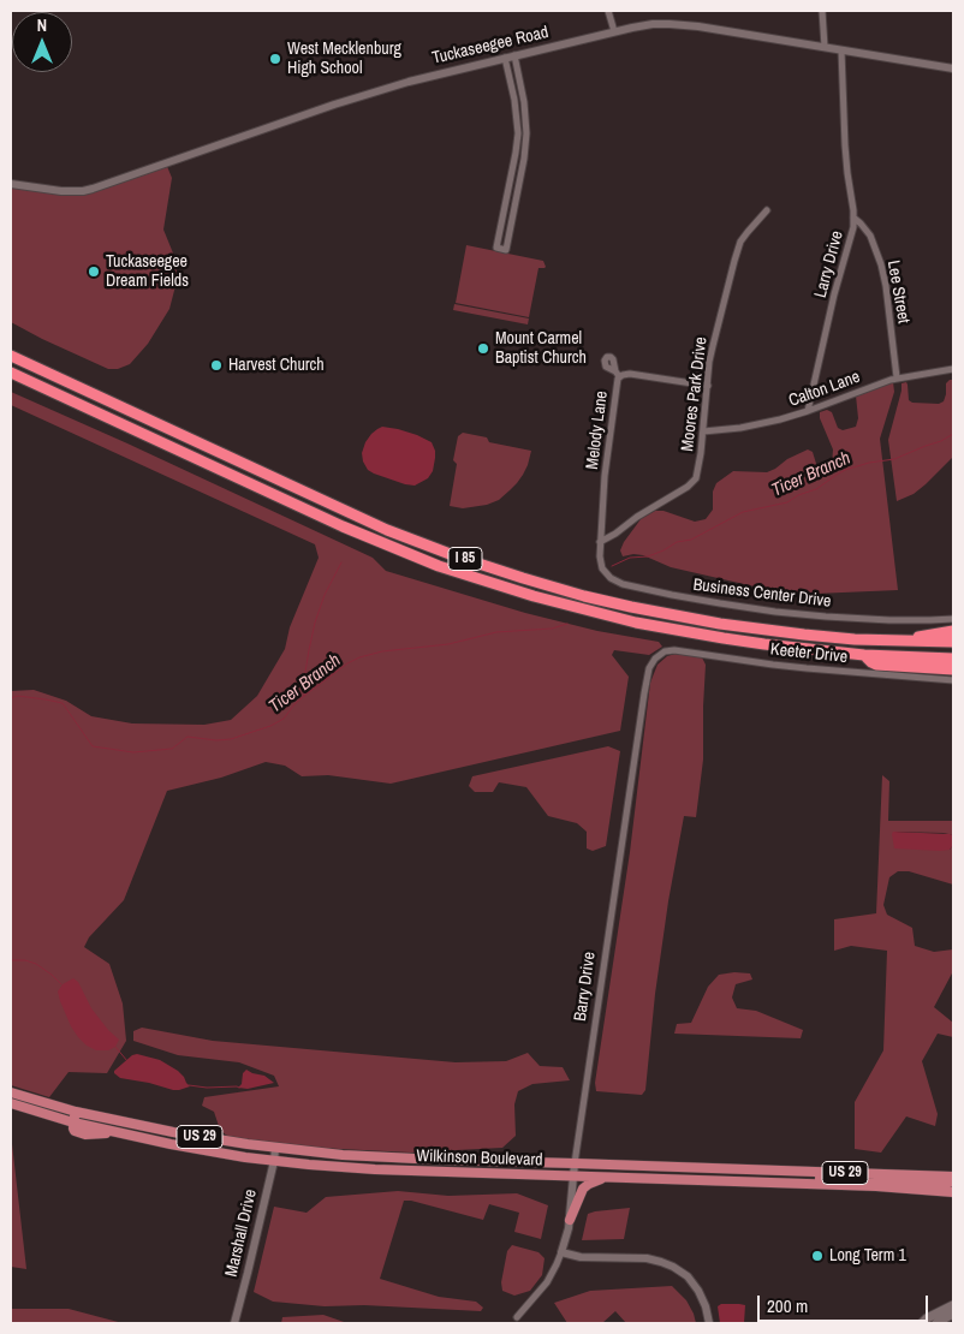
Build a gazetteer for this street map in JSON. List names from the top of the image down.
{
  "streets": {
    "highway": ["I 85"],
    "main road": ["US 29", "Wilkinson Boulevard"],
    "street": [
      "Tuckaseegee Road",
      "Larry Drive",
      "Lee Street",
      "Calton Lane",
      "Moores Park Drive",
      "Melody Lane",
      "Business Center Drive",
      "Keeter Drive",
      "Barry Drive",
      "Marshall Drive"
    ]
  },
  "crossings": [
    ["Tuckaseegee Road", "Larry Drive"],
    ["Larry Drive", "Lee Street"],
    ["Larry Drive", "Calton Lane"],
    ["Lee Street", "Calton Lane"],
    ["Calton Lane", "Moores Park Drive"],
    ["Moores Park Drive", "Melody Lane"],
    ["Moores Park Drive", "Business Center Drive"],
    ["Melody Lane", "Business Center Drive"],
    ["Keeter Drive", "Barry Drive"],
    ["Barry Drive", "Wilkinson Boulevard"],
    ["Wilkinson Boulevard", "Marshall Drive"]
  ],
  "water": ["Ticer Branch"],
  "places": [
    "West Mecklenburg High School",
    "Tuckaseegee Dream Fields",
    "Mount Carmel Baptist Church",
    "Harvest Church",
    "Long Term 1"
  ],
  "scale_bar": "200 m",
  "north": "top"
}
